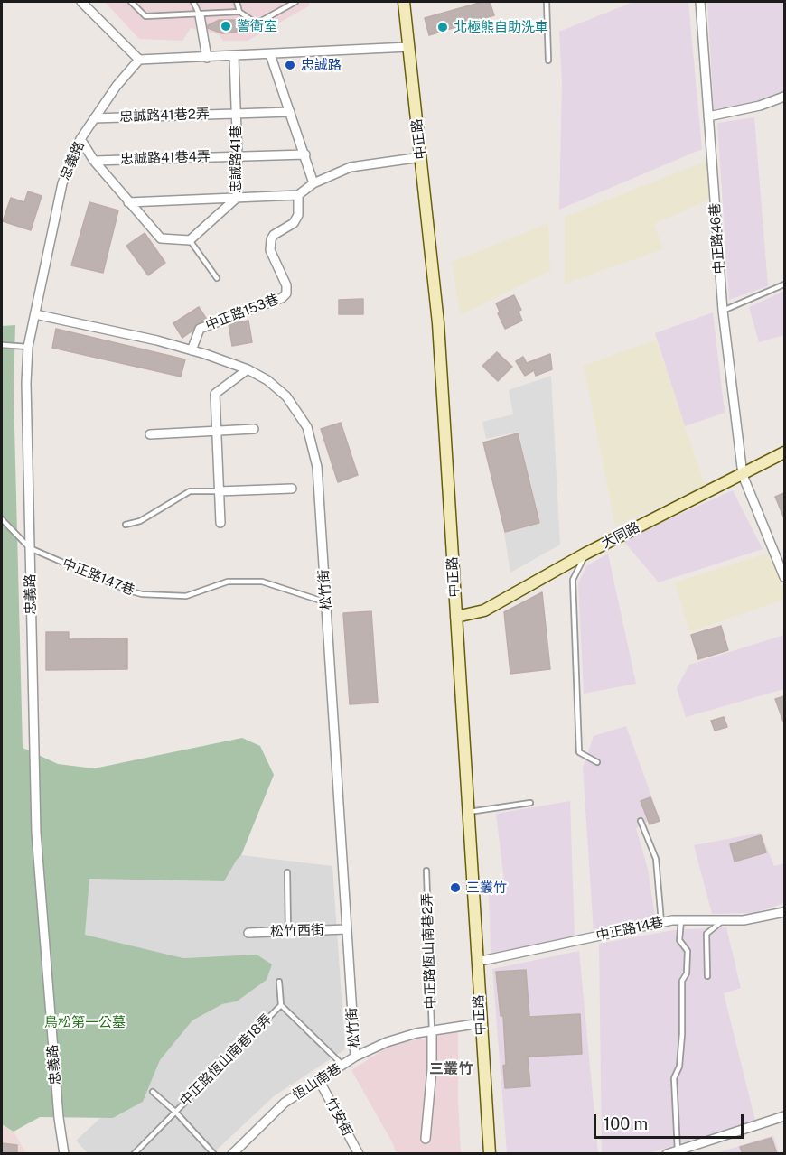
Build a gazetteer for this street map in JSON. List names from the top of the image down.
{
  "streets": {
    "main road": ["中正路", "大同路"],
    "street": [
      "忠誠路41巷2弄",
      "忠誠路41巷4弄",
      "忠誠路41巷",
      "忠義路",
      "中正路46巷",
      "中正路153巷",
      "松竹街",
      "中正路14巷",
      "松竹西街",
      "恆山南巷",
      "竹安街"
    ],
    "lane": ["中正路147巷", "中正路恆山南巷2弄", "中正路恆山南巷18弄"]
  },
  "crossings": [
    ["忠誠路41巷2弄", "忠誠路41巷"],
    ["忠誠路41巷2弄", "忠義路"],
    ["中正路", "大同路"],
    ["中正路", "中正路14巷"],
    ["中正路", "恆山南巷"],
    ["忠誠路41巷4弄", "忠誠路41巷"],
    ["忠義路", "中正路147巷"],
    ["忠義路", "松竹街"],
    ["中正路46巷", "大同路"],
    ["中正路153巷", "松竹街"],
    ["中正路147巷", "松竹街"],
    ["松竹街", "松竹西街"],
    ["松竹街", "恆山南巷"],
    ["中正路恆山南巷2弄", "恆山南巷"],
    ["中正路恆山南巷18弄", "恆山南巷"],
    ["恆山南巷", "竹安街"]
  ],
  "districts": ["三叢竹"],
  "parks": ["鳥松第一公墓"],
  "places": [
    "警衛室",
    "北極熊自助洗車",
    "忠誠路",
    "三叢竹"
  ],
  "scale_bar": "100 m"
}
